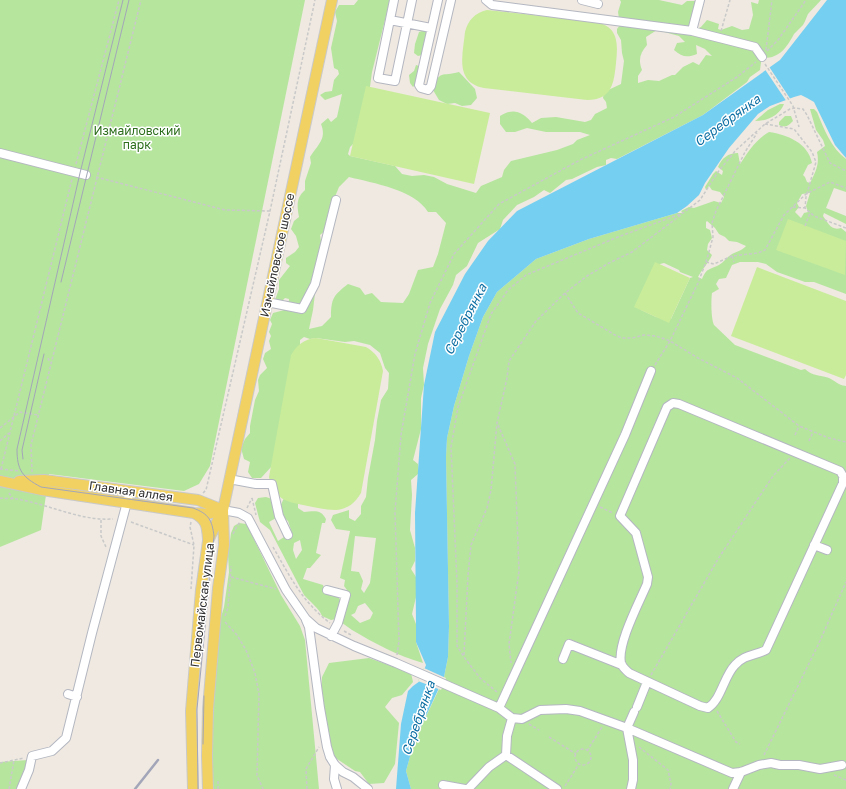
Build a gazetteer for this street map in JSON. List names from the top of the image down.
{
  "streets": {
    "main road": ["Измайловское шоссе", "Главная аллея", "Первомайская улица"]
  },
  "crossings": [
    ["Измайловское шоссе", "Главная аллея"],
    ["Измайловское шоссе", "Первомайская улица"],
    ["Главная аллея", "Первомайская улица"]
  ],
  "water": ["Серебрянка"],
  "parks": ["Измайловский парк"]
}
